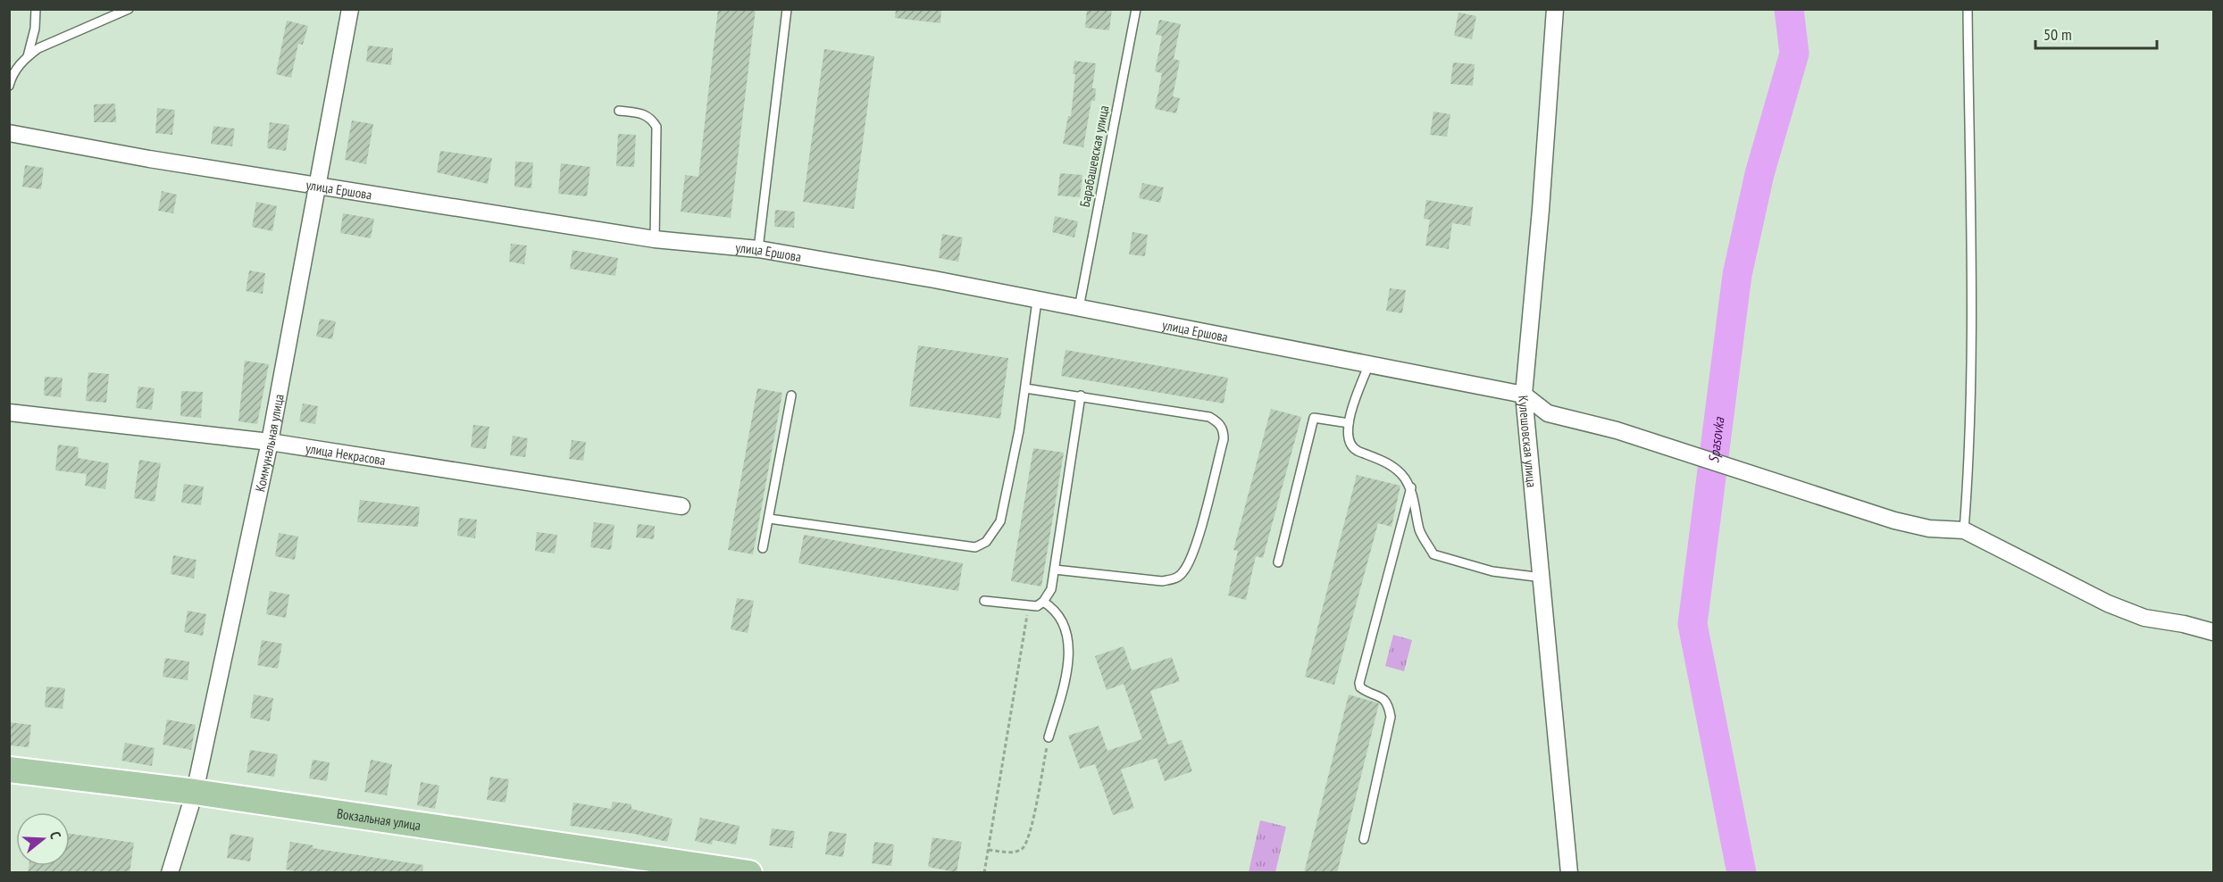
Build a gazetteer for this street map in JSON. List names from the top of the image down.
{
  "streets": {
    "main road": ["Вокзальная улица"],
    "street": [
      "улица Ершова",
      "Кулешовская улица",
      "Коммунальная улица",
      "улица Некрасова"
    ],
    "lane": ["Барабашевская улица"]
  },
  "crossings": [
    ["Барабашевская улица", "улица Ершова"],
    ["улица Ершова", "Кулешовская улица"],
    ["улица Ершова", "Коммунальная улица"],
    ["Коммунальная улица", "улица Некрасова"],
    ["Коммунальная улица", "Вокзальная улица"]
  ],
  "water": ["Spasovka"],
  "scale_bar": "50 m",
  "north": "right"
}
